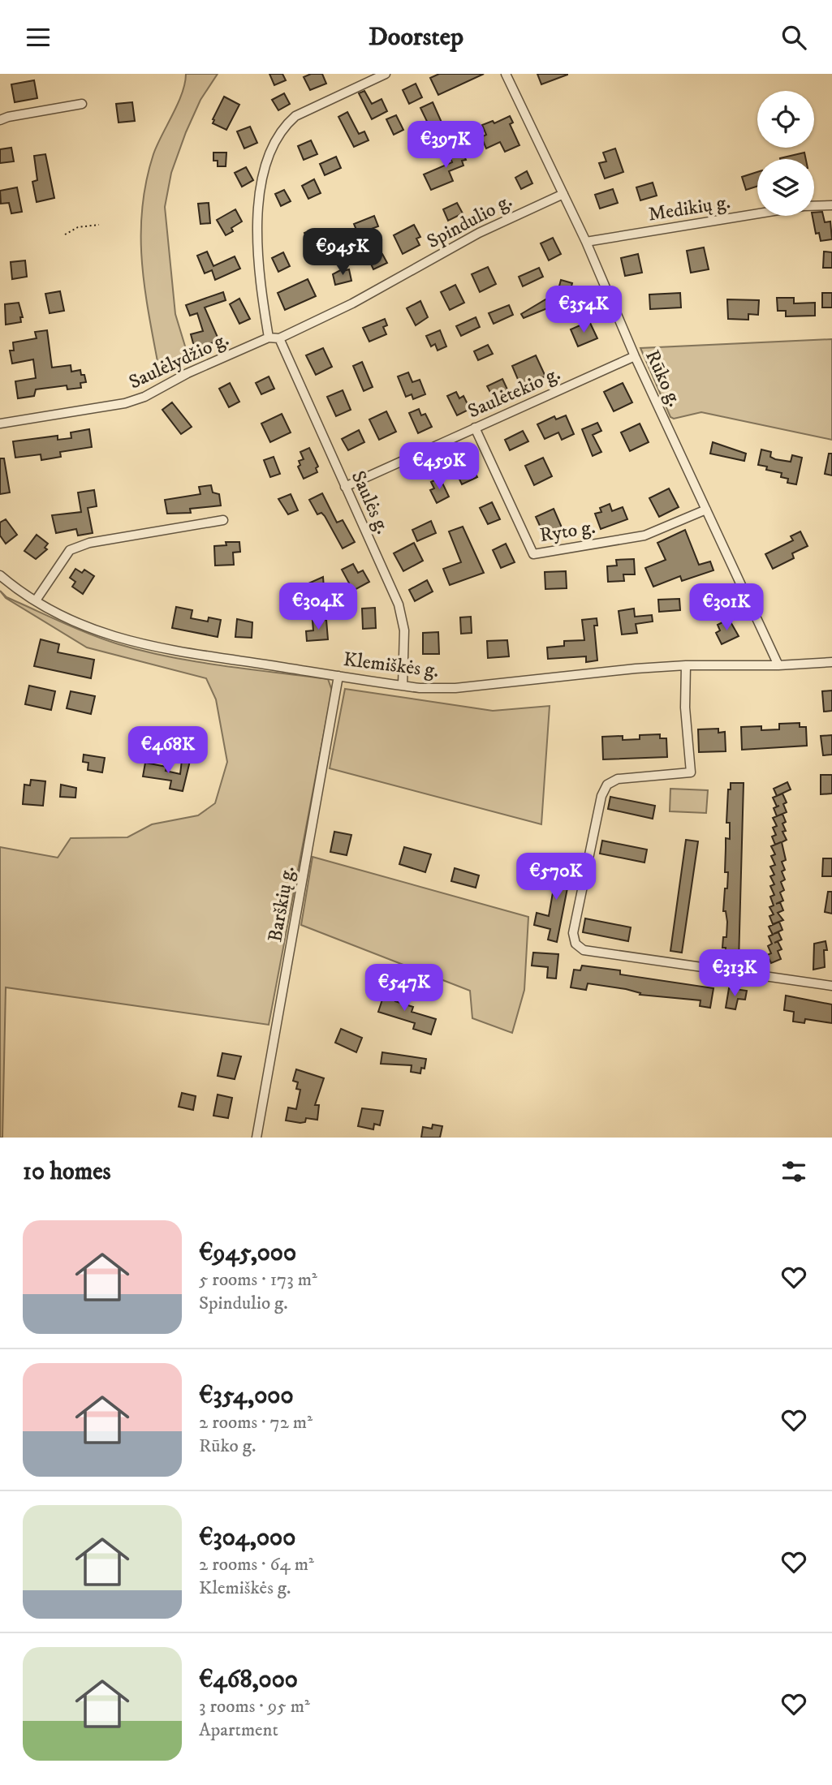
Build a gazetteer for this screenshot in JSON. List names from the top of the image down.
{
  "streets": {
    "street": [
      "Medikių g.",
      "Spindulio g.",
      "Saulėlydžio g.",
      "Rūko g.",
      "Saulėtekio g.",
      "Saulės g.",
      "Ryto g.",
      "Klemiškės g.",
      "Barškių g."
    ]
  },
  "crossings": [
    ["Medikių g.", "Rūko g."],
    ["Spindulio g.", "Rūko g."],
    ["Spindulio g.", "Saulės g."],
    ["Rūko g.", "Saulėtekio g."],
    ["Rūko g.", "Ryto g."],
    ["Rūko g.", "Klemiškės g."],
    ["Saulėtekio g.", "Saulės g."],
    ["Saulėtekio g.", "Ryto g."],
    ["Saulės g.", "Klemiškės g."],
    ["Klemiškės g.", "Barškių g."]
  ],
  "page": {
    "header": "Doorstep",
    "price": [
      "€397K",
      "€945K",
      "€354K",
      "€459K",
      "€304K",
      "€301K",
      "€468K",
      "€570K",
      "€313K",
      "€547K"
    ],
    "heading": "10 homes",
    "list": [
      {
        "name": "€945,000",
        "note": "5 rooms · 173 m² · Spindulio g."
      },
      {
        "name": "€354,000",
        "note": "2 rooms · 72 m² · Rūko g."
      },
      {
        "name": "€304,000",
        "note": "2 rooms · 64 m² · Klemiškės g."
      },
      {
        "name": "€468,000",
        "note": "3 rooms · 95 m² · Apartment"
      }
    ]
  }
}
